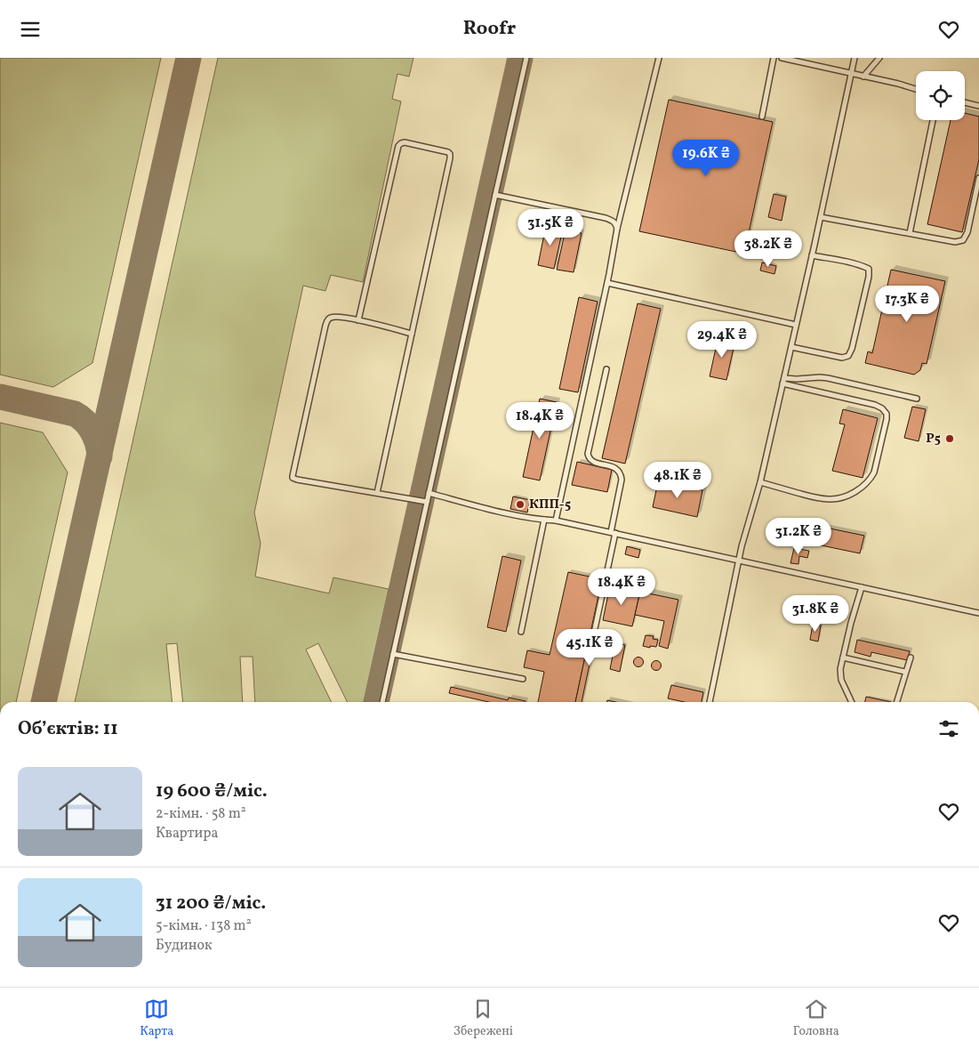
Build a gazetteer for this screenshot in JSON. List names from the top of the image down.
{
  "places": ["P5", "КПП-5"],
  "page": {
    "header": "Roofr",
    "price": [
      "19.6K ₴",
      "31.5K ₴",
      "38.2K ₴",
      "17.3K ₴",
      "29.4K ₴",
      "18.4K ₴",
      "48.1K ₴",
      "31.2K ₴",
      "18.4K ₴",
      "31.8K ₴",
      "45.1K ₴"
    ],
    "heading": "Об’єктів: 11",
    "list": [
      {
        "name": "19 600 ₴/міс.",
        "note": "2-кімн. · 58 m² · Квартира"
      },
      {
        "name": "31 200 ₴/міс.",
        "note": "5-кімн. · 138 m² · Будинок"
      }
    ],
    "tabs": ["Карта", "Збережені", "Головна"]
  }
}
